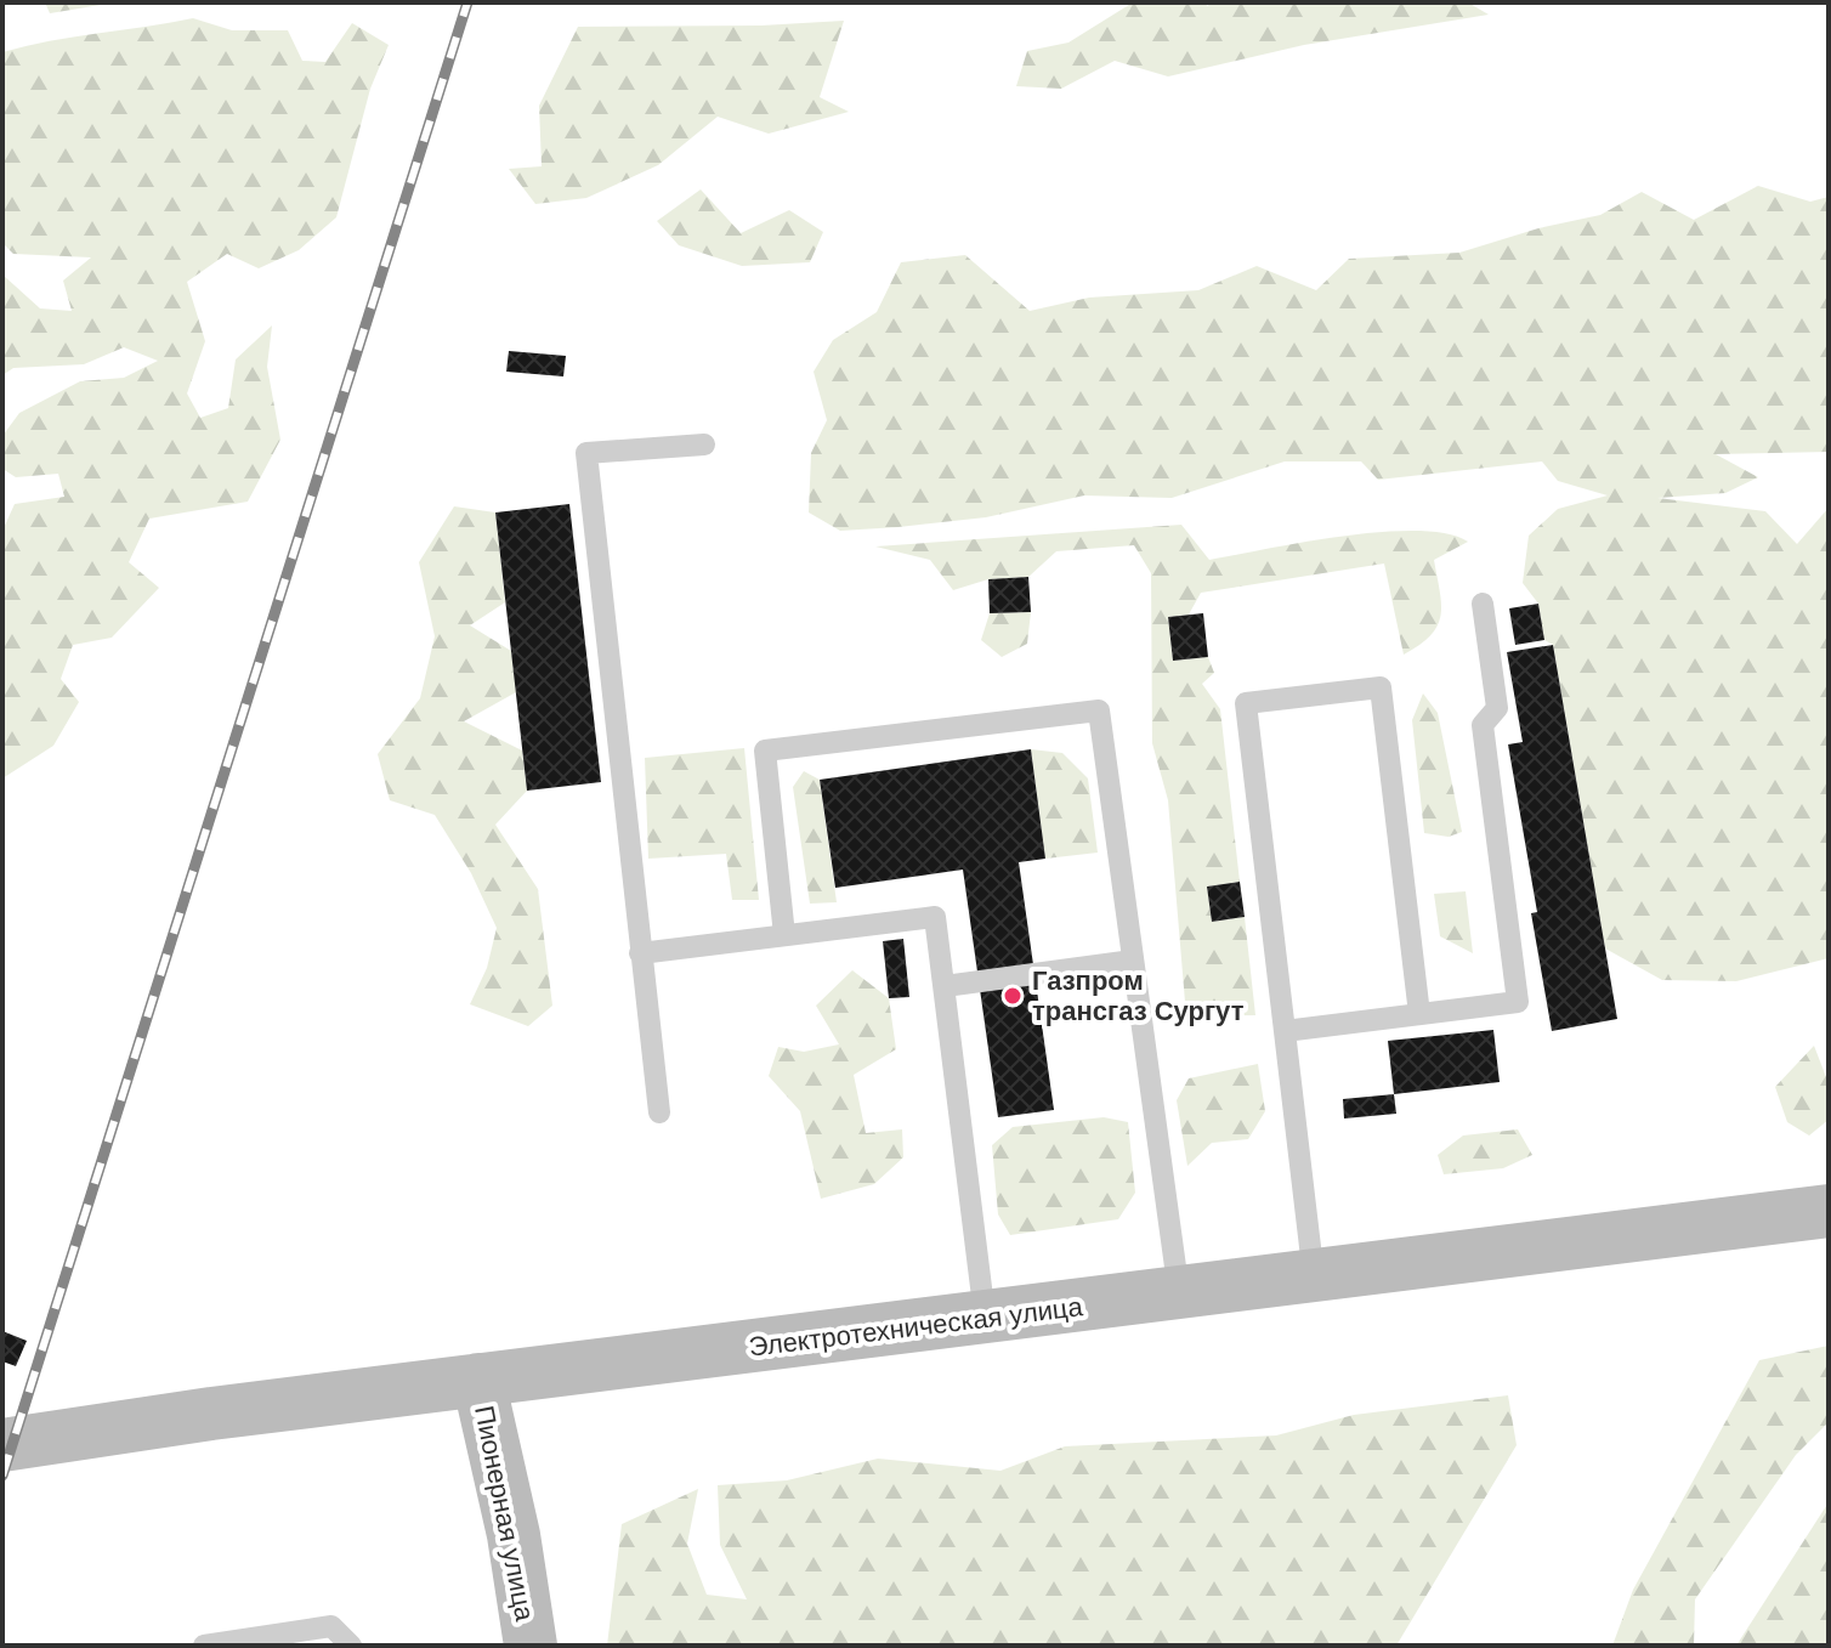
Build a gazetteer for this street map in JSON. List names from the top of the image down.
{
  "streets": {
    "main road": ["Электротехническая улица", "Пионерная улица"]
  },
  "crossings": [
    ["Электротехническая улица", "Пионерная улица"]
  ],
  "places": ["Газпром трансгаз Сургут"]
}
